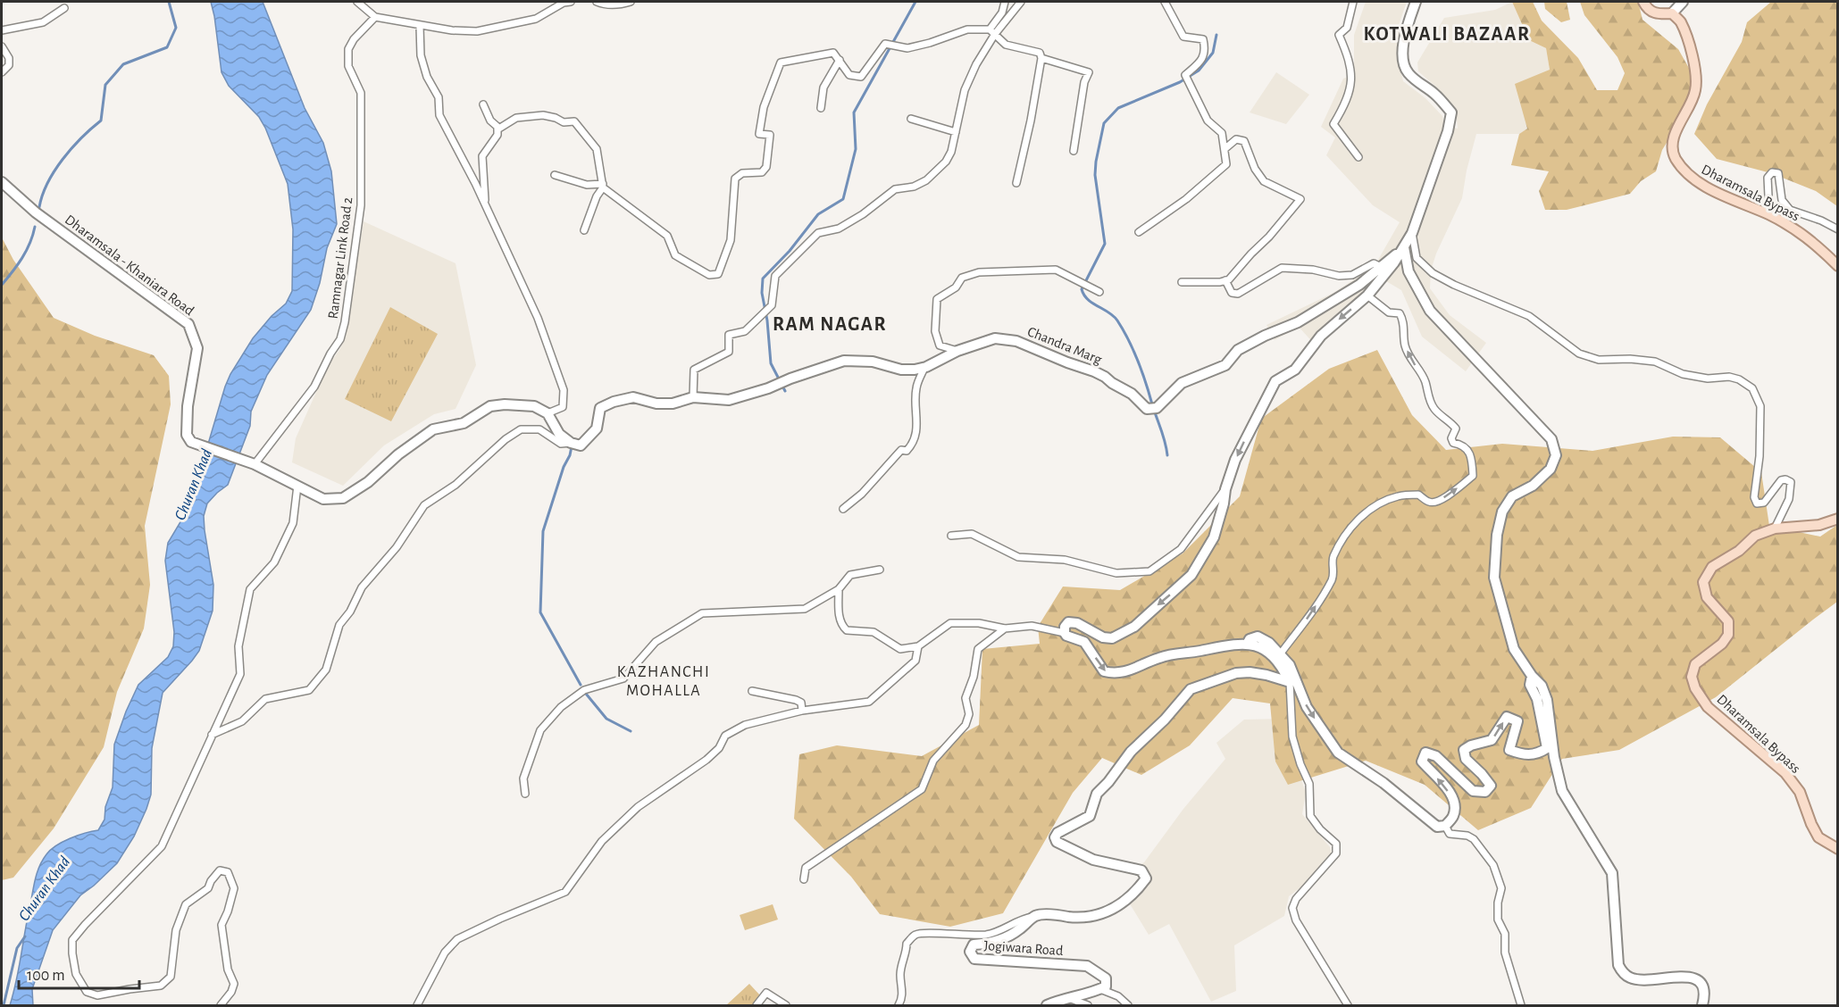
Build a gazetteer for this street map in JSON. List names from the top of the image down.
{
  "streets": {
    "main road": ["Dharamsala Bypass"],
    "street": [
      "Ramnagar Link Road 2",
      "Dharamsala - Khaniara Road",
      "Chandra Marg",
      "Jogiwara Road"
    ]
  },
  "crossings": [
    ["Ramnagar Link Road 2", "Dharamsala - Khaniara Road"]
  ],
  "districts": ["KOTWALI BAZAAR", "RAM NAGAR", "KAZHANCHI MOHALLA"],
  "water": ["Churan Khad"],
  "scale_bar": "100 m"
}
